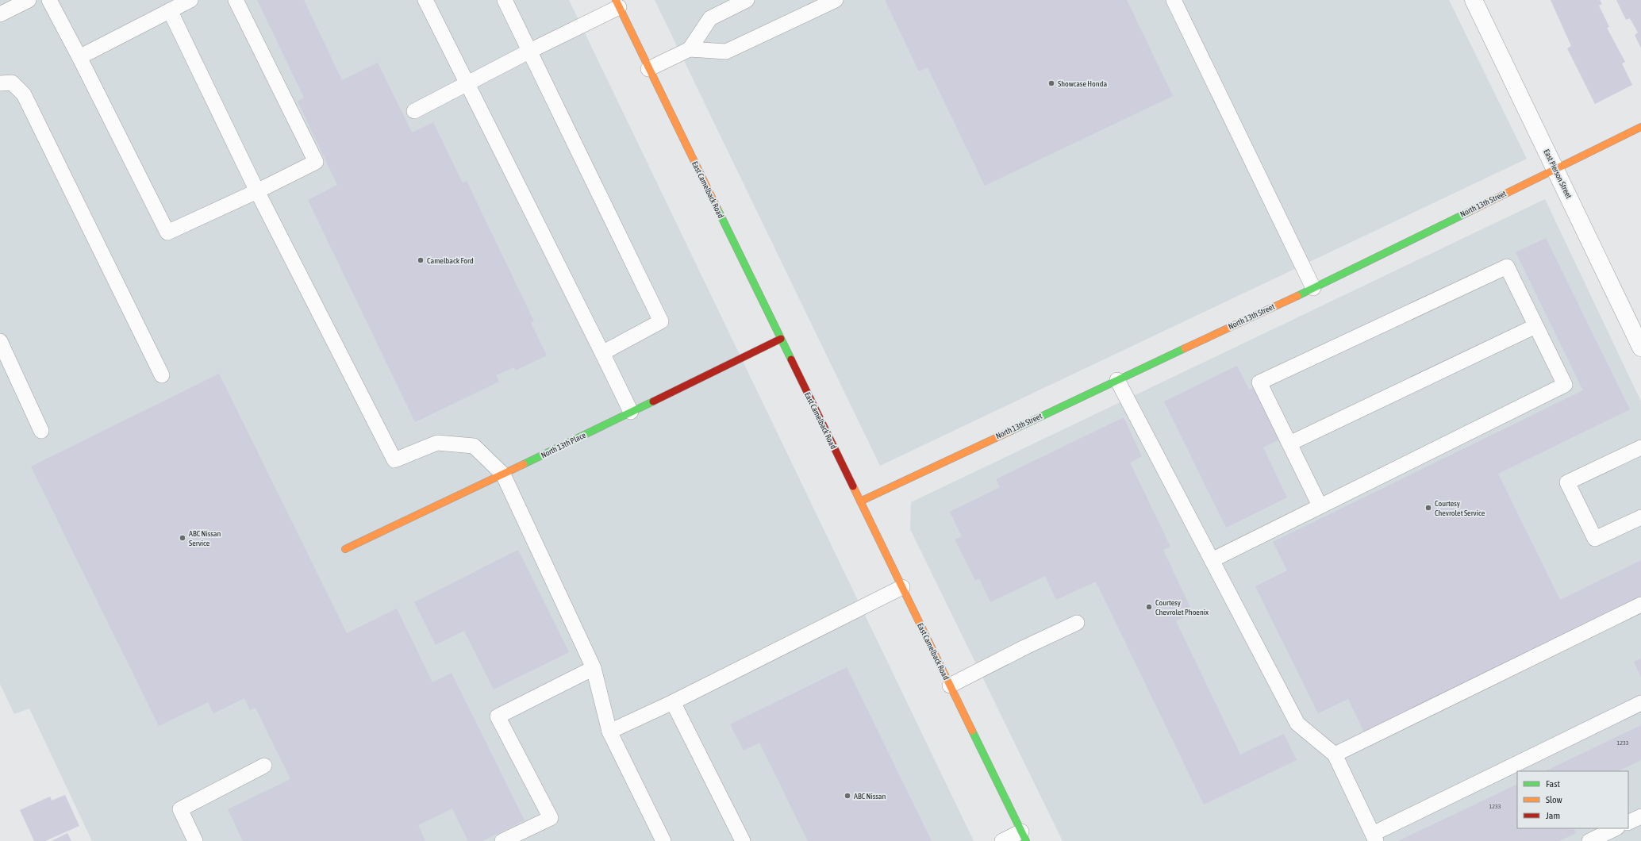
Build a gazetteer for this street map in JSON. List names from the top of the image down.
{
  "streets": {
    "street": [
      "East Pierson Street",
      "East Camelback Road",
      "North 13th Street",
      "North 13th Place"
    ]
  },
  "crossings": [
    ["East Pierson Street", "North 13th Street"],
    ["East Camelback Road", "North 13th Street"],
    ["East Camelback Road", "North 13th Place"]
  ],
  "places": [
    "Showcase Honda",
    "Camelback Ford",
    "Courtesy Chevrolet Service",
    "ABC Nissan Service",
    "Courtesy Chevrolet Phoenix",
    "ABC Nissan"
  ],
  "house_numbers": ["1233", "1233"],
  "legend": ["Fast", "Slow", "Jam"]
}
